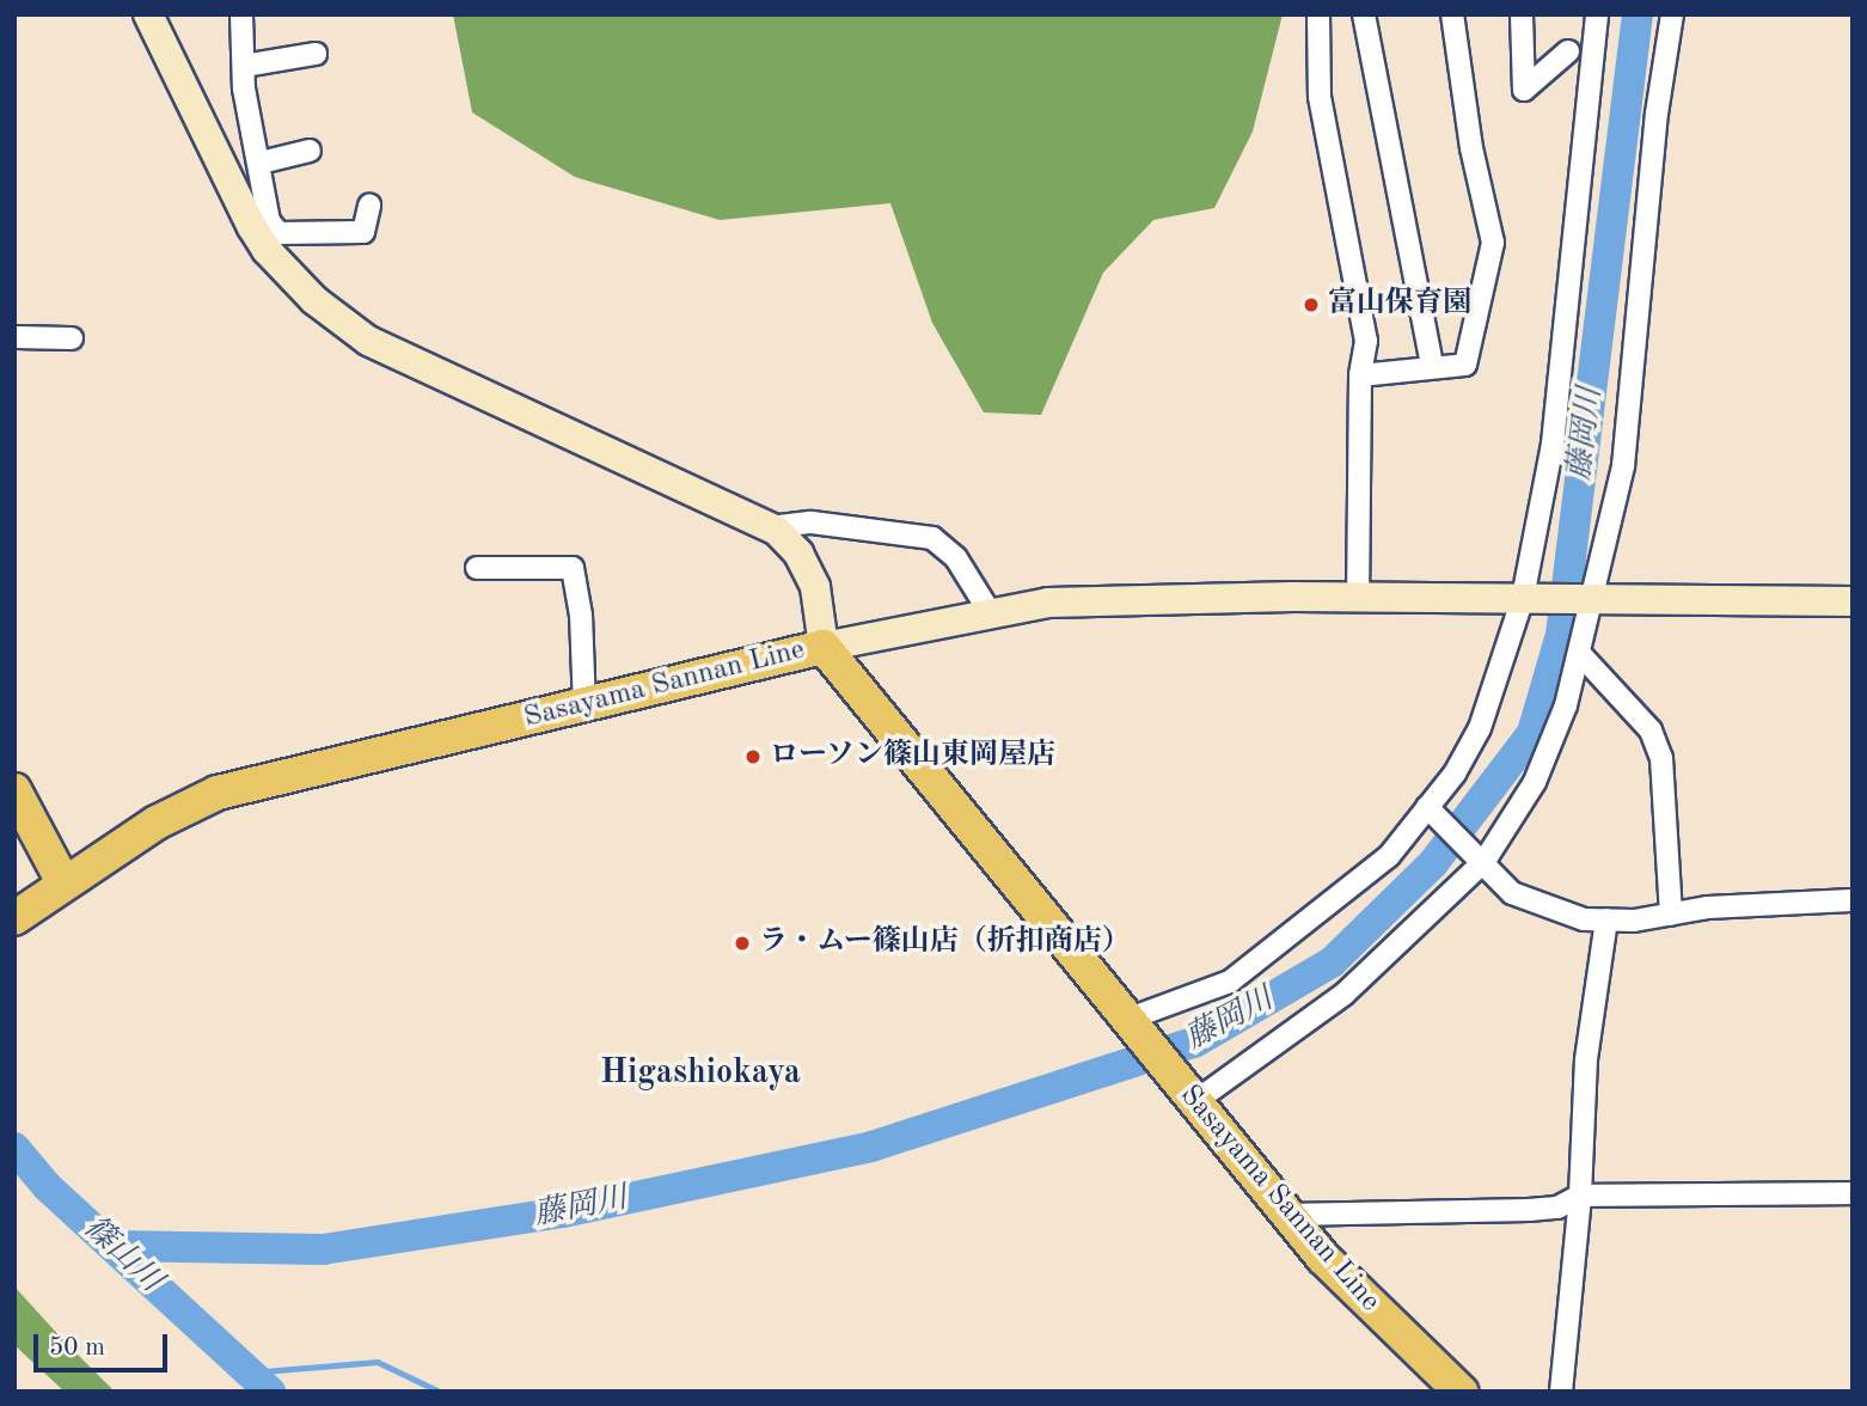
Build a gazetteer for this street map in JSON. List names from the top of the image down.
{
  "streets": {
    "main road": ["Sasayama Sannan Line"]
  },
  "districts": ["Higashiokaya"],
  "water": ["藤岡川", "篠山川"],
  "places": ["富山保育園", "ローソン篠山東岡屋店", "ラ・ムー篠山店（折扣商店）"],
  "scale_bar": "50 m"
}
